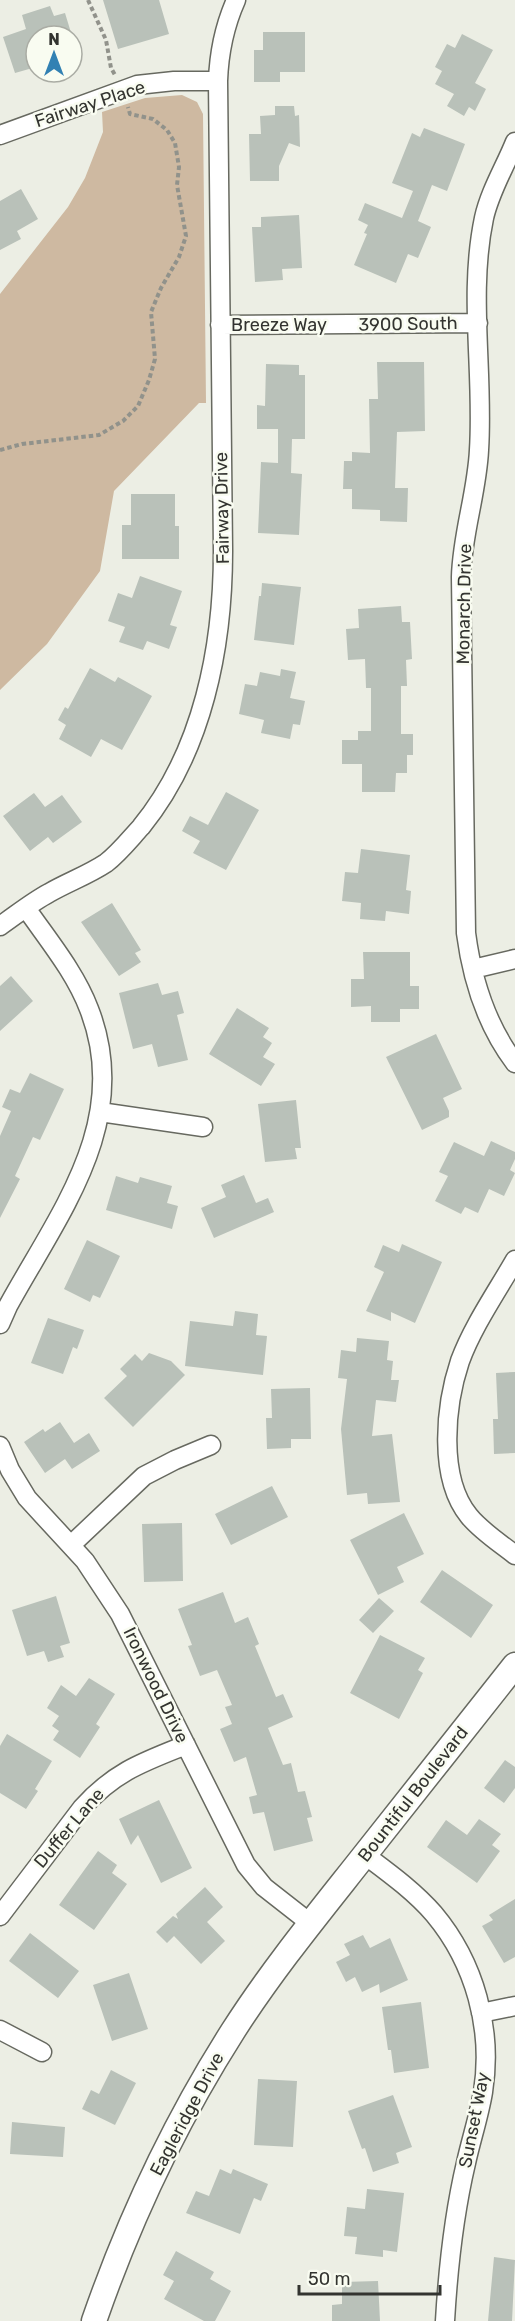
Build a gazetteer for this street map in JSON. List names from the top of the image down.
{
  "streets": {
    "main road": ["Bountiful Boulevard", "Eagleridge Drive"],
    "street": [
      "Fairway Place",
      "3900 South",
      "Breeze Way",
      "Fairway Drive",
      "Monarch Drive",
      "Ironwood Drive",
      "Duffer Lane",
      "Sunset Way"
    ]
  },
  "crossings": [
    ["Fairway Place", "Fairway Drive"],
    ["3900 South", "Breeze Way"],
    ["3900 South", "Monarch Drive"],
    ["Breeze Way", "Fairway Drive"],
    ["Ironwood Drive", "Bountiful Boulevard"],
    ["Ironwood Drive", "Duffer Lane"],
    ["Ironwood Drive", "Eagleridge Drive"],
    ["Bountiful Boulevard", "Eagleridge Drive"],
    ["Bountiful Boulevard", "Sunset Way"]
  ],
  "scale_bar": "50 m",
  "north": "top"
}
